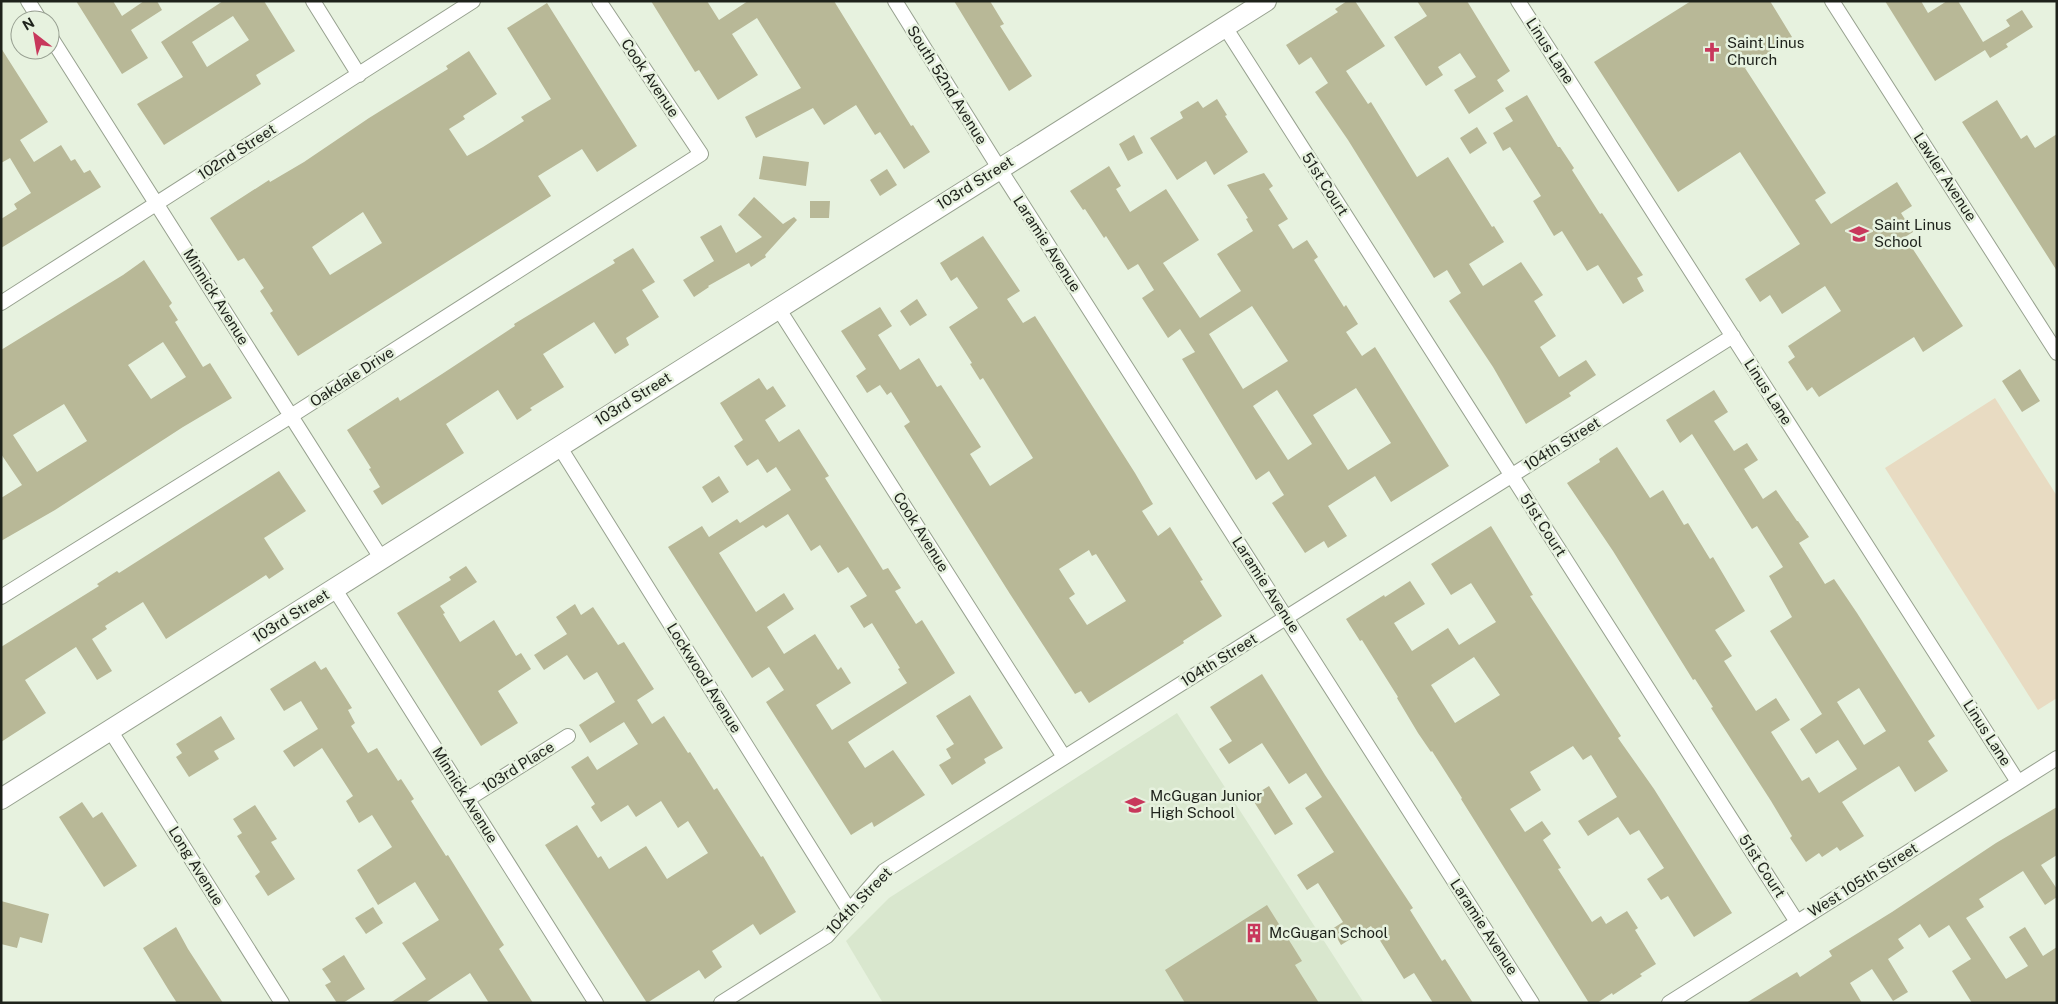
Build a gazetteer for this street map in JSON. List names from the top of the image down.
{
  "streets": {
    "main road": ["103rd Street"],
    "street": [
      "Linus Lane",
      "Cook Avenue",
      "South 52nd Avenue",
      "102nd Street",
      "Lawler Avenue",
      "51st Court",
      "Laramie Avenue",
      "Minnick Avenue",
      "Oakdale Drive",
      "104th Street",
      "Lockwood Avenue",
      "103rd Place",
      "Long Avenue",
      "West 105th Street"
    ]
  },
  "crossings": [
    ["Linus Lane", "104th Street"],
    ["Linus Lane", "West 105th Street"],
    ["Cook Avenue", "103rd Street"],
    ["Cook Avenue", "Oakdale Drive"],
    ["Cook Avenue", "104th Street"],
    ["South 52nd Avenue", "103rd Street"],
    ["South 52nd Avenue", "Laramie Avenue"],
    ["102nd Street", "Minnick Avenue"],
    ["103rd Street", "51st Court"],
    ["103rd Street", "Laramie Avenue"],
    ["103rd Street", "Minnick Avenue"],
    ["103rd Street", "Lockwood Avenue"],
    ["103rd Street", "Long Avenue"],
    ["51st Court", "104th Street"],
    ["51st Court", "West 105th Street"],
    ["Laramie Avenue", "104th Street"],
    ["Minnick Avenue", "Oakdale Drive"],
    ["Minnick Avenue", "103rd Place"],
    ["104th Street", "Lockwood Avenue"]
  ],
  "places": {
    "church": ["Saint Linus Church"],
    "school or university": ["Saint Linus School", "McGugan Junior High School"],
    "building": ["McGugan School"]
  },
  "north": "top left"
}
